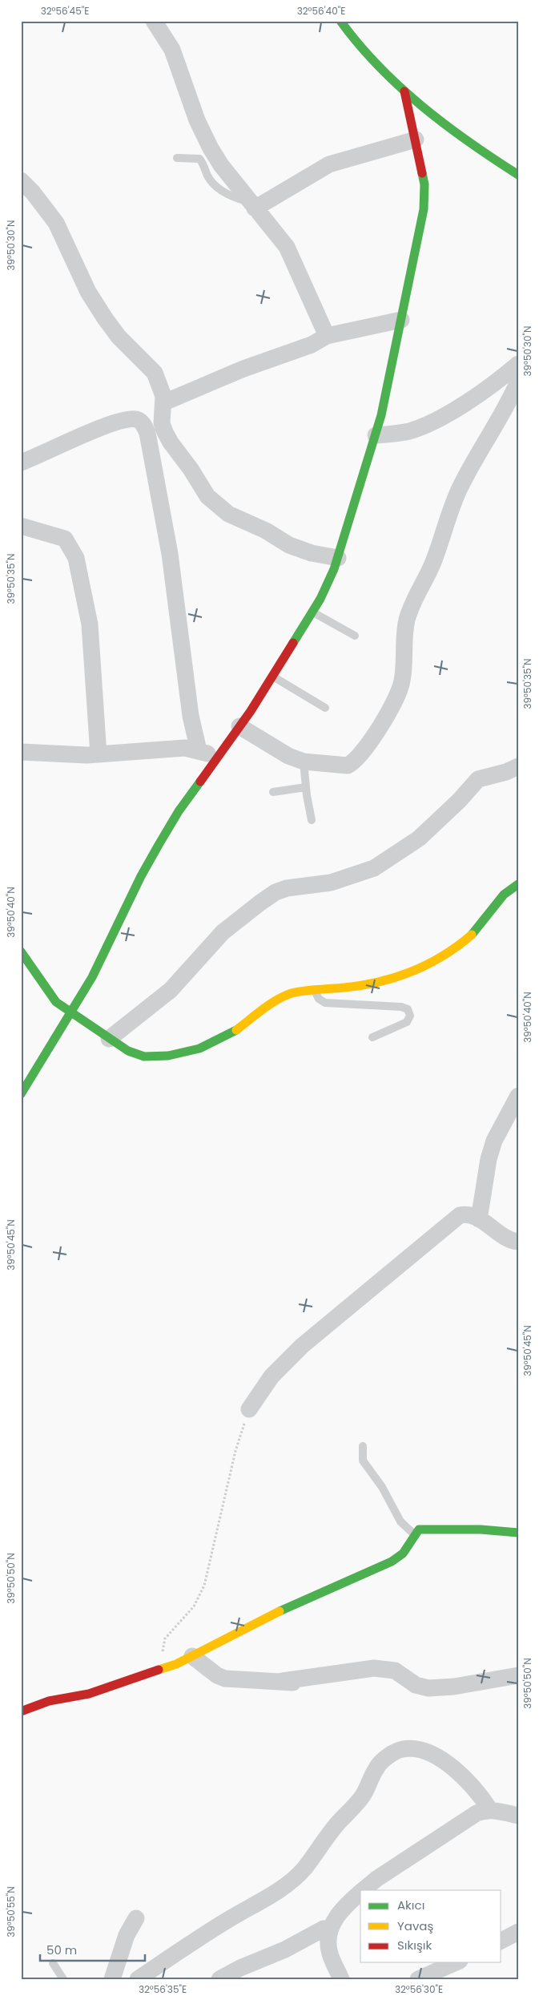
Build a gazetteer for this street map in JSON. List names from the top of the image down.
{
  "legend": ["Akıcı", "Yavaş", "Sıkışık"],
  "scale_bar": "50 m",
  "coordinates": [
    "32°56'45\"E",
    "32°56'40\"E",
    "39°50'30\"N",
    "39°50'35\"N",
    "39°50'40\"N",
    "39°50'45\"N",
    "39°50'50\"N",
    "39°50'55\"N",
    "32°56'35\"E",
    "32°56'30\"E"
  ]
}
